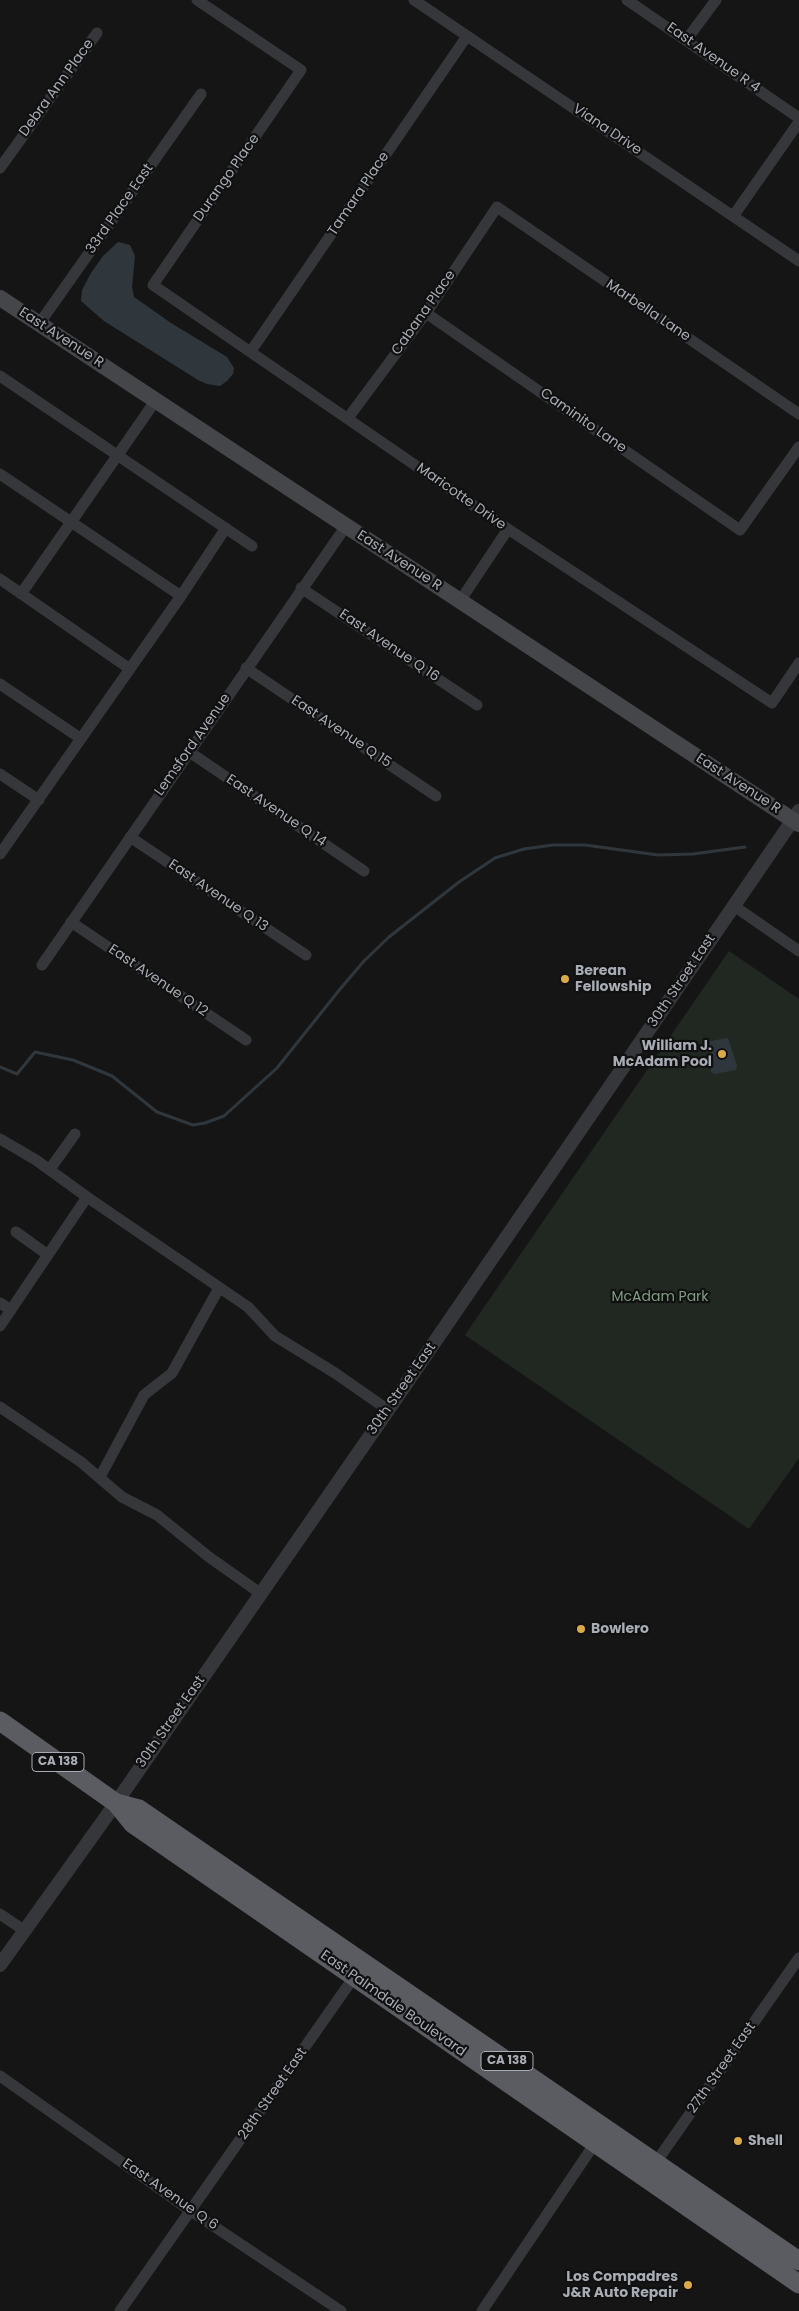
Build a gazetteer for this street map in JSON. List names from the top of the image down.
{
  "streets": {
    "highway": ["CA 138", "East Palmdale Boulevard"],
    "main road": ["East Avenue R"],
    "street": [
      "East Avenue R 4",
      "Debra Ann Place",
      "Viana Drive",
      "Durango Place",
      "Tamara Place",
      "33rd Place East",
      "Marbella Lane",
      "Cabana Place",
      "Caminito Lane",
      "Maricotte Drive",
      "East Avenue Q 16",
      "East Avenue Q 15",
      "Lemsford Avenue",
      "East Avenue Q 14",
      "East Avenue Q 13",
      "East Avenue Q 12",
      "30th Street East",
      "27th Street East",
      "28th Street East",
      "East Avenue Q 6"
    ]
  },
  "crossings": [
    ["Viana Drive", "Tamara Place"],
    ["Durango Place", "Maricotte Drive"],
    ["Tamara Place", "Maricotte Drive"],
    ["33rd Place East", "East Avenue R"],
    ["Marbella Lane", "Cabana Place"],
    ["Cabana Place", "Caminito Lane"],
    ["Cabana Place", "Maricotte Drive"],
    ["East Avenue R", "Lemsford Avenue"],
    ["East Avenue R", "30th Street East"],
    ["East Avenue Q 16", "Lemsford Avenue"],
    ["East Avenue Q 15", "Lemsford Avenue"],
    ["Lemsford Avenue", "East Avenue Q 14"],
    ["Lemsford Avenue", "East Avenue Q 13"],
    ["Lemsford Avenue", "East Avenue Q 12"],
    ["30th Street East", "East Palmdale Boulevard"],
    ["East Palmdale Boulevard", "27th Street East"],
    ["East Palmdale Boulevard", "28th Street East"],
    ["28th Street East", "East Avenue Q 6"]
  ],
  "parks": ["McAdam Park"],
  "places": [
    "Berean Fellowship",
    "William J. McAdam Pool",
    "Bowlero",
    "Shell",
    "Los Compadres J&R Auto Repair"
  ]
}
